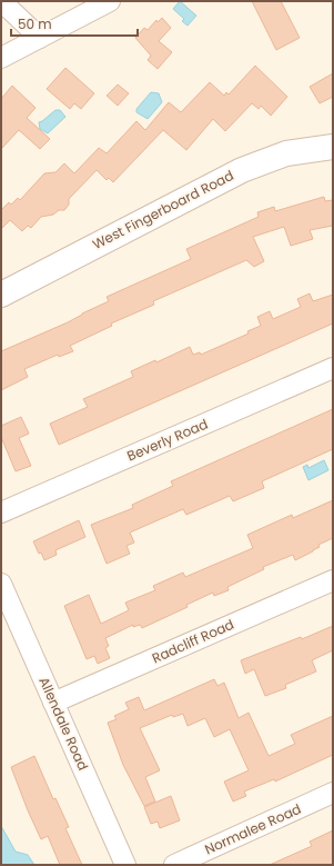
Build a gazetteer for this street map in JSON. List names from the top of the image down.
{
  "streets": {
    "street": [
      "West Fingerboard Road",
      "Beverly Road",
      "Radcliff Road",
      "Allendale Road",
      "Normalee Road"
    ]
  },
  "crossings": [
    ["Radcliff Road", "Allendale Road"]
  ],
  "scale_bar": "50 m"
}
